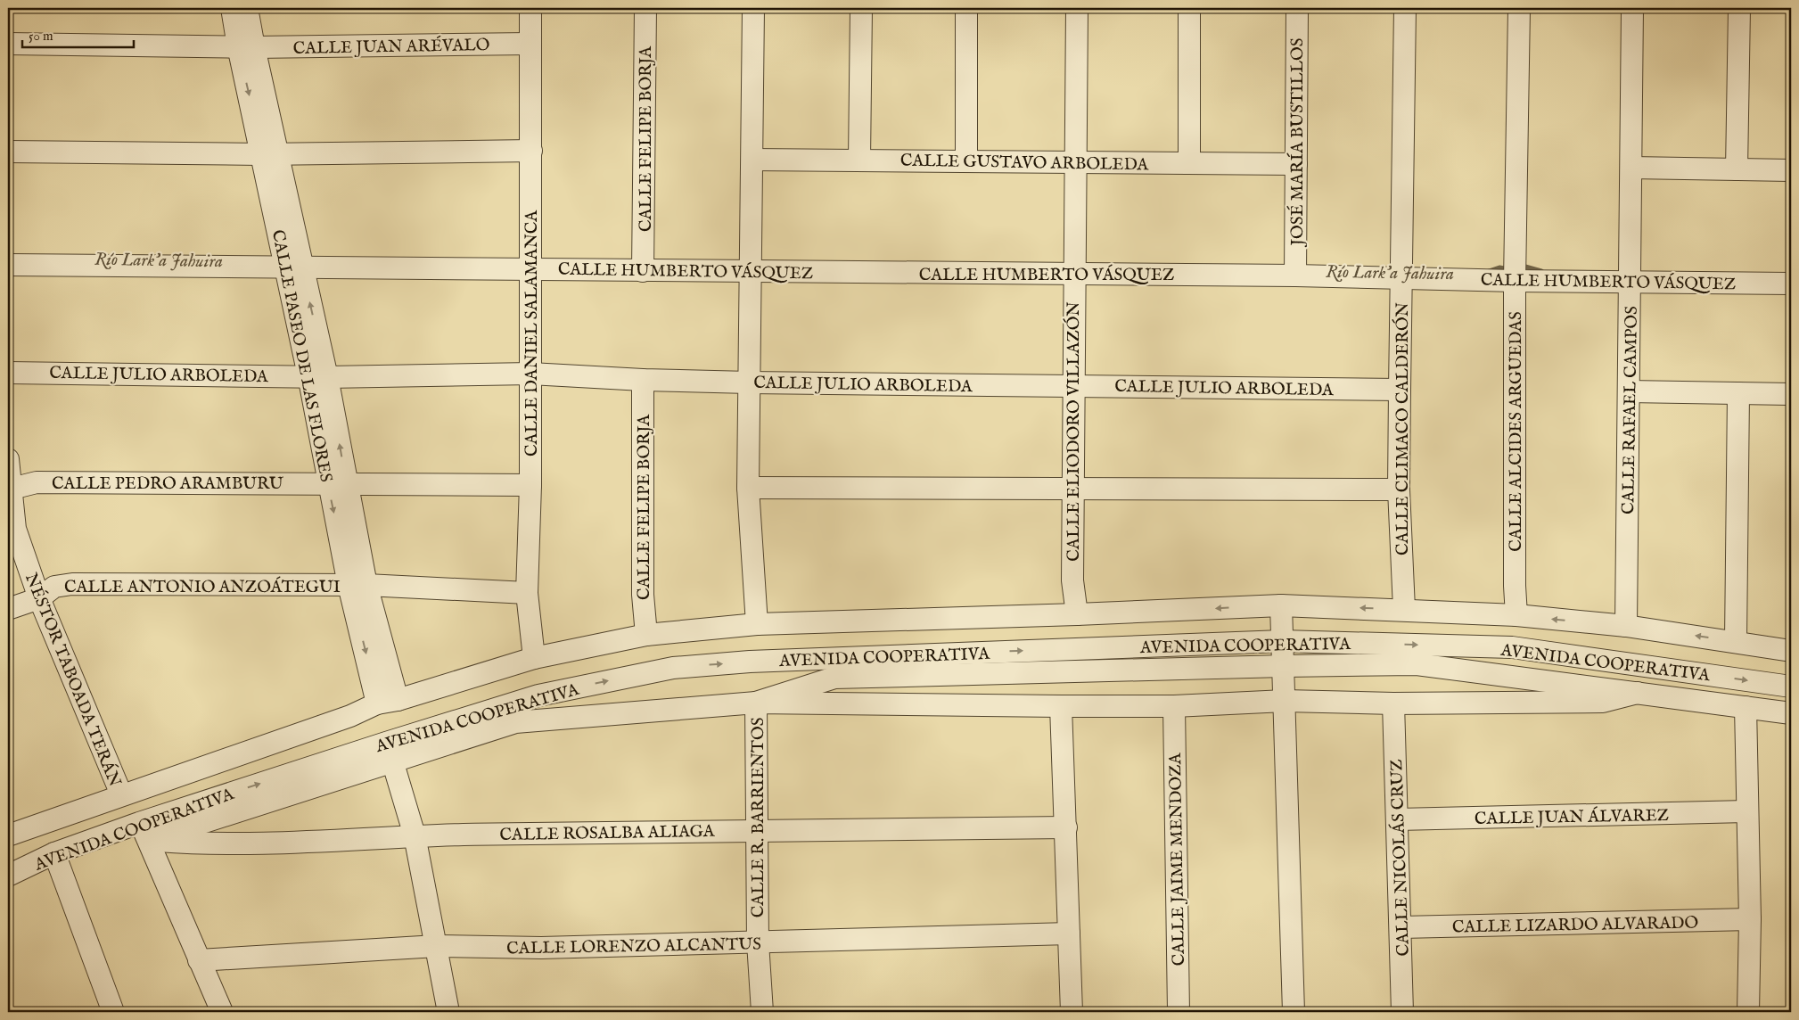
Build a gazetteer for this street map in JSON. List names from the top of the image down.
{
  "streets": {
    "street": [
      "CALLE JUAN ARÉVALO",
      "CALLE FELIPE BORJA",
      "JOSÉ MARÍA BUSTILLOS",
      "CALLE GUSTAVO ARBOLEDA",
      "CALLE HUMBERTO VÁSQUEZ",
      "CALLE DANIEL SALAMANCA",
      "CALLE PASEO DE LAS FLORES",
      "CALLE JULIO ARBOLEDA",
      "CALLE RAFAEL CAMPOS",
      "CALLE CLIMACO CALDERÓN",
      "CALLE ELIODORO VILLAZÓN",
      "CALLE ALCIDES ARGUEDAS",
      "CALLE PEDRO ARAMBURU",
      "CALLE ANTONIO ANZOÁTEGUI",
      "AVENIDA COOPERATIVA",
      "NÉSTOR TABOADA TERÁN",
      "CALLE JUAN ÁLVAREZ",
      "CALLE R. BARRIENTOS",
      "CALLE ROSALBA ALIAGA",
      "CALLE NICOLÁS CRUZ",
      "CALLE JAIME MENDOZA",
      "CALLE LIZARDO ALVARADO",
      "CALLE LORENZO ALCANTUS"
    ]
  },
  "crossings": [
    ["CALLE JUAN ARÉVALO", "CALLE DANIEL SALAMANCA"],
    ["CALLE JUAN ARÉVALO", "CALLE PASEO DE LAS FLORES"],
    ["CALLE FELIPE BORJA", "CALLE HUMBERTO VÁSQUEZ"],
    ["CALLE FELIPE BORJA", "CALLE JULIO ARBOLEDA"],
    ["CALLE FELIPE BORJA", "AVENIDA COOPERATIVA"],
    ["JOSÉ MARÍA BUSTILLOS", "CALLE GUSTAVO ARBOLEDA"],
    ["JOSÉ MARÍA BUSTILLOS", "CALLE HUMBERTO VÁSQUEZ"],
    ["CALLE GUSTAVO ARBOLEDA", "CALLE ELIODORO VILLAZÓN"],
    ["CALLE HUMBERTO VÁSQUEZ", "CALLE DANIEL SALAMANCA"],
    ["CALLE HUMBERTO VÁSQUEZ", "CALLE PASEO DE LAS FLORES"],
    ["CALLE HUMBERTO VÁSQUEZ", "CALLE RAFAEL CAMPOS"],
    ["CALLE HUMBERTO VÁSQUEZ", "CALLE CLIMACO CALDERÓN"],
    ["CALLE HUMBERTO VÁSQUEZ", "CALLE ELIODORO VILLAZÓN"],
    ["CALLE HUMBERTO VÁSQUEZ", "CALLE ALCIDES ARGUEDAS"],
    ["CALLE DANIEL SALAMANCA", "CALLE JULIO ARBOLEDA"],
    ["CALLE DANIEL SALAMANCA", "CALLE PEDRO ARAMBURU"],
    ["CALLE DANIEL SALAMANCA", "CALLE ANTONIO ANZOÁTEGUI"],
    ["CALLE DANIEL SALAMANCA", "AVENIDA COOPERATIVA"],
    ["CALLE PASEO DE LAS FLORES", "CALLE JULIO ARBOLEDA"],
    ["CALLE PASEO DE LAS FLORES", "CALLE PEDRO ARAMBURU"],
    ["CALLE PASEO DE LAS FLORES", "CALLE ANTONIO ANZOÁTEGUI"],
    ["CALLE PASEO DE LAS FLORES", "AVENIDA COOPERATIVA"],
    ["CALLE JULIO ARBOLEDA", "CALLE CLIMACO CALDERÓN"],
    ["CALLE JULIO ARBOLEDA", "CALLE ELIODORO VILLAZÓN"],
    ["CALLE RAFAEL CAMPOS", "AVENIDA COOPERATIVA"],
    ["CALLE CLIMACO CALDERÓN", "AVENIDA COOPERATIVA"],
    ["CALLE ELIODORO VILLAZÓN", "AVENIDA COOPERATIVA"],
    ["CALLE ALCIDES ARGUEDAS", "AVENIDA COOPERATIVA"],
    ["CALLE PEDRO ARAMBURU", "NÉSTOR TABOADA TERÁN"],
    ["CALLE ANTONIO ANZOÁTEGUI", "NÉSTOR TABOADA TERÁN"],
    ["AVENIDA COOPERATIVA", "NÉSTOR TABOADA TERÁN"],
    ["AVENIDA COOPERATIVA", "CALLE ROSALBA ALIAGA"],
    ["CALLE JUAN ÁLVAREZ", "CALLE NICOLÁS CRUZ"],
    ["CALLE R. BARRIENTOS", "CALLE ROSALBA ALIAGA"],
    ["CALLE R. BARRIENTOS", "CALLE LORENZO ALCANTUS"],
    ["CALLE NICOLÁS CRUZ", "CALLE LIZARDO ALVARADO"]
  ],
  "water": ["Río Lark’a Jahuira"],
  "scale_bar": "50 m"
}
